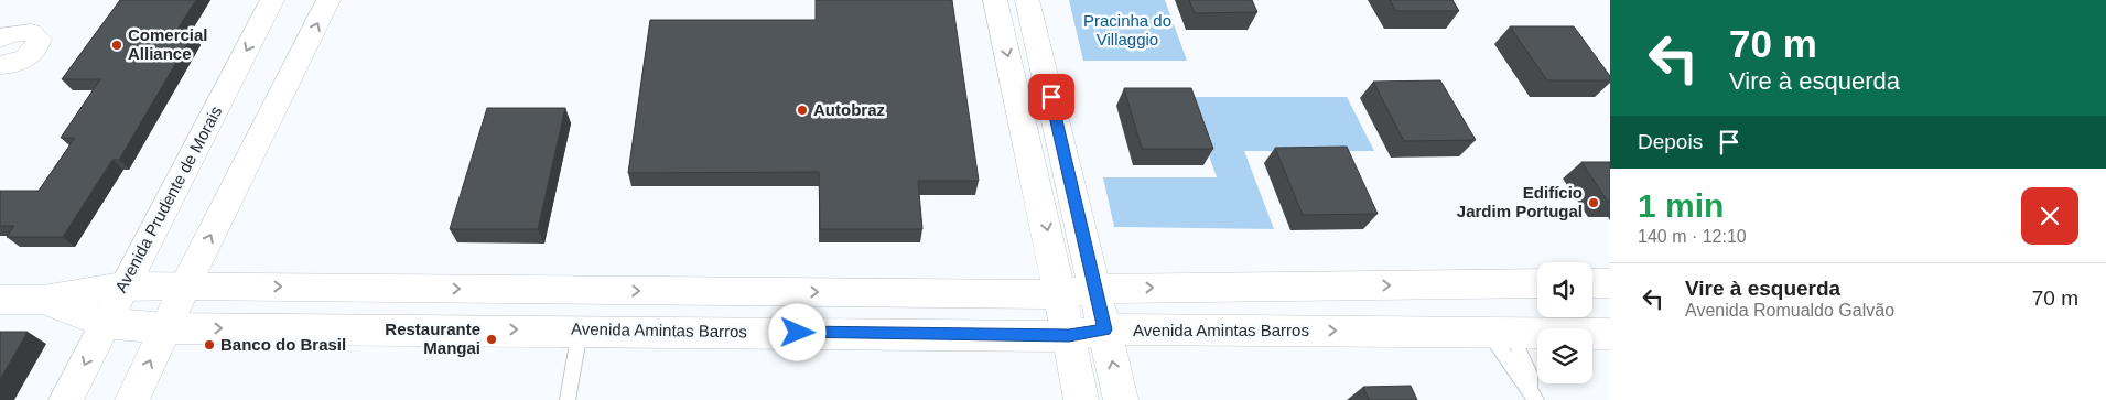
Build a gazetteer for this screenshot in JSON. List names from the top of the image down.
{
  "streets": {
    "main road": ["Avenida Prudente de Morais", "Avenida Amintas Barros"]
  },
  "crossings": [
    ["Avenida Prudente de Morais", "Avenida Amintas Barros"]
  ],
  "one_way": ["Avenida Amintas Barros"],
  "parks": ["Pracinha do Villaggio"],
  "places": [
    "Comercial Alliance",
    "Autobraz",
    "Edifício Jardim Portugal",
    "Restaurante Mangai",
    "Banco do Brasil"
  ],
  "page": {
    "turn": ["70 m", "Vire à esquerda"],
    "then": "Depois",
    "heading": ["1 min", "140 m · 12:10"],
    "list": [
      {
        "name": "Vire à esquerda",
        "note": "Avenida Romualdo Galvão",
        "value": "70 m"
      }
    ]
  }
}
